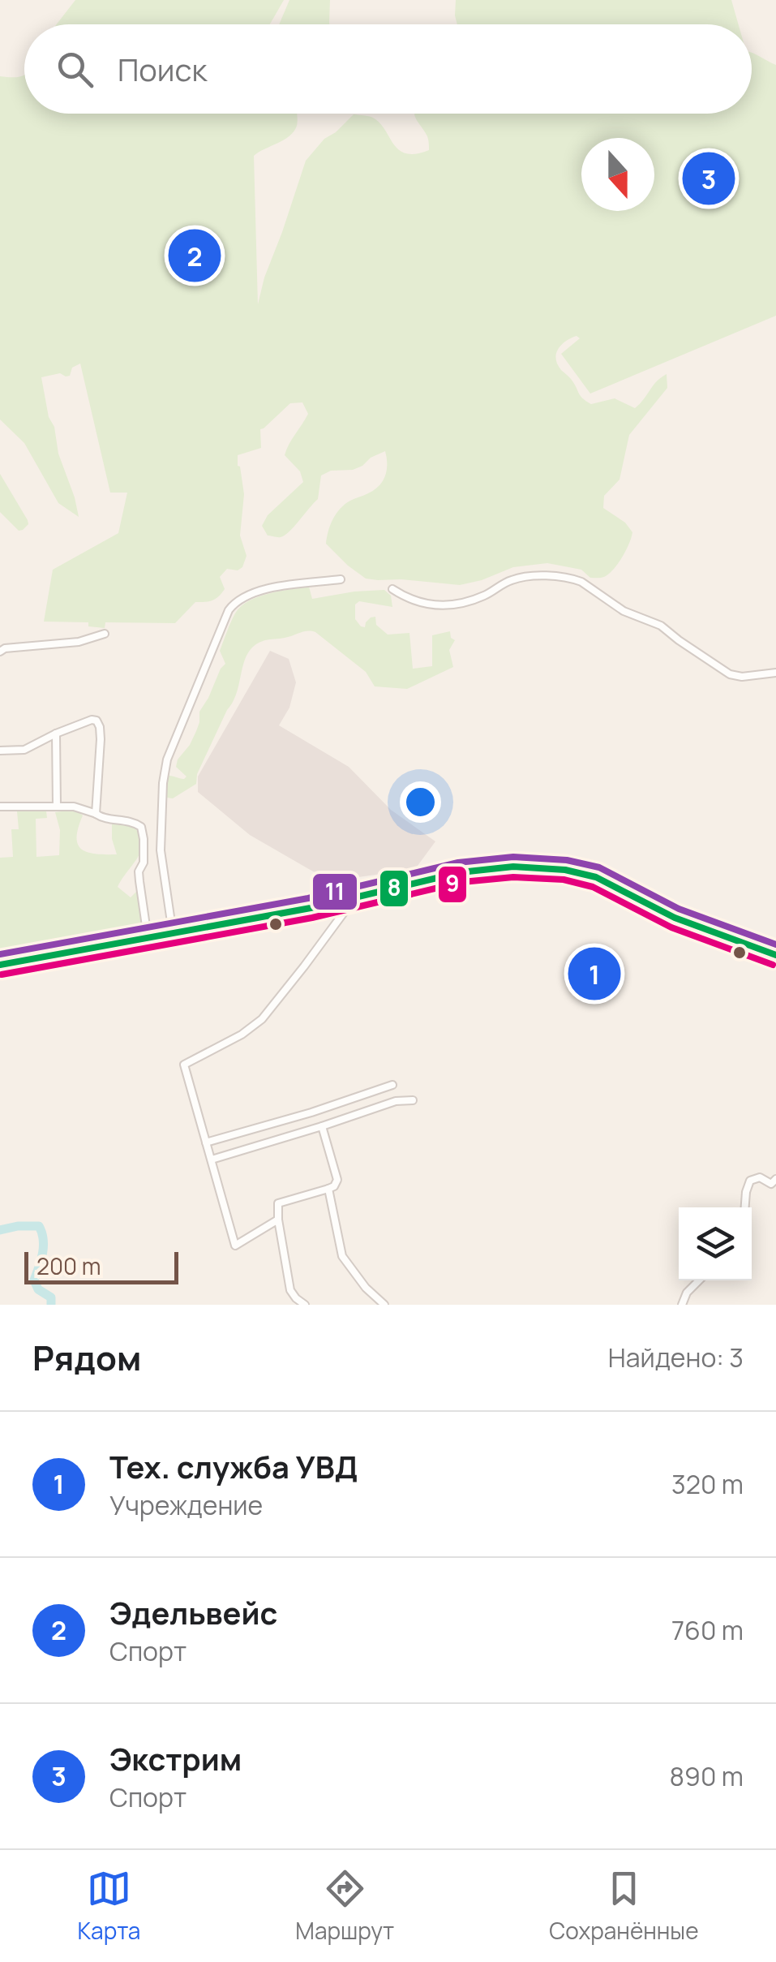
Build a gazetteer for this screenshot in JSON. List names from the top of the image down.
{
  "lines": ["transit line 11", "transit line 8", "transit line 9"],
  "scale_bar": "200 m",
  "north": "bottom",
  "page": {
    "search": "Поиск",
    "pins": ["3", "2", "1"],
    "scale": "200 m",
    "heading": ["Рядом", "Найдено: 3"],
    "list": [
      {
        "mark": "1",
        "name": "Тех. служба УВД",
        "note": "Учреждение",
        "value": "320 m"
      },
      {
        "mark": "2",
        "name": "Эдельвейс",
        "note": "Спорт",
        "value": "760 m"
      },
      {
        "mark": "3",
        "name": "Экстрим",
        "note": "Спорт",
        "value": "890 m"
      }
    ],
    "nav": ["Карта", "Маршрут", "Сохранённые"]
  }
}
